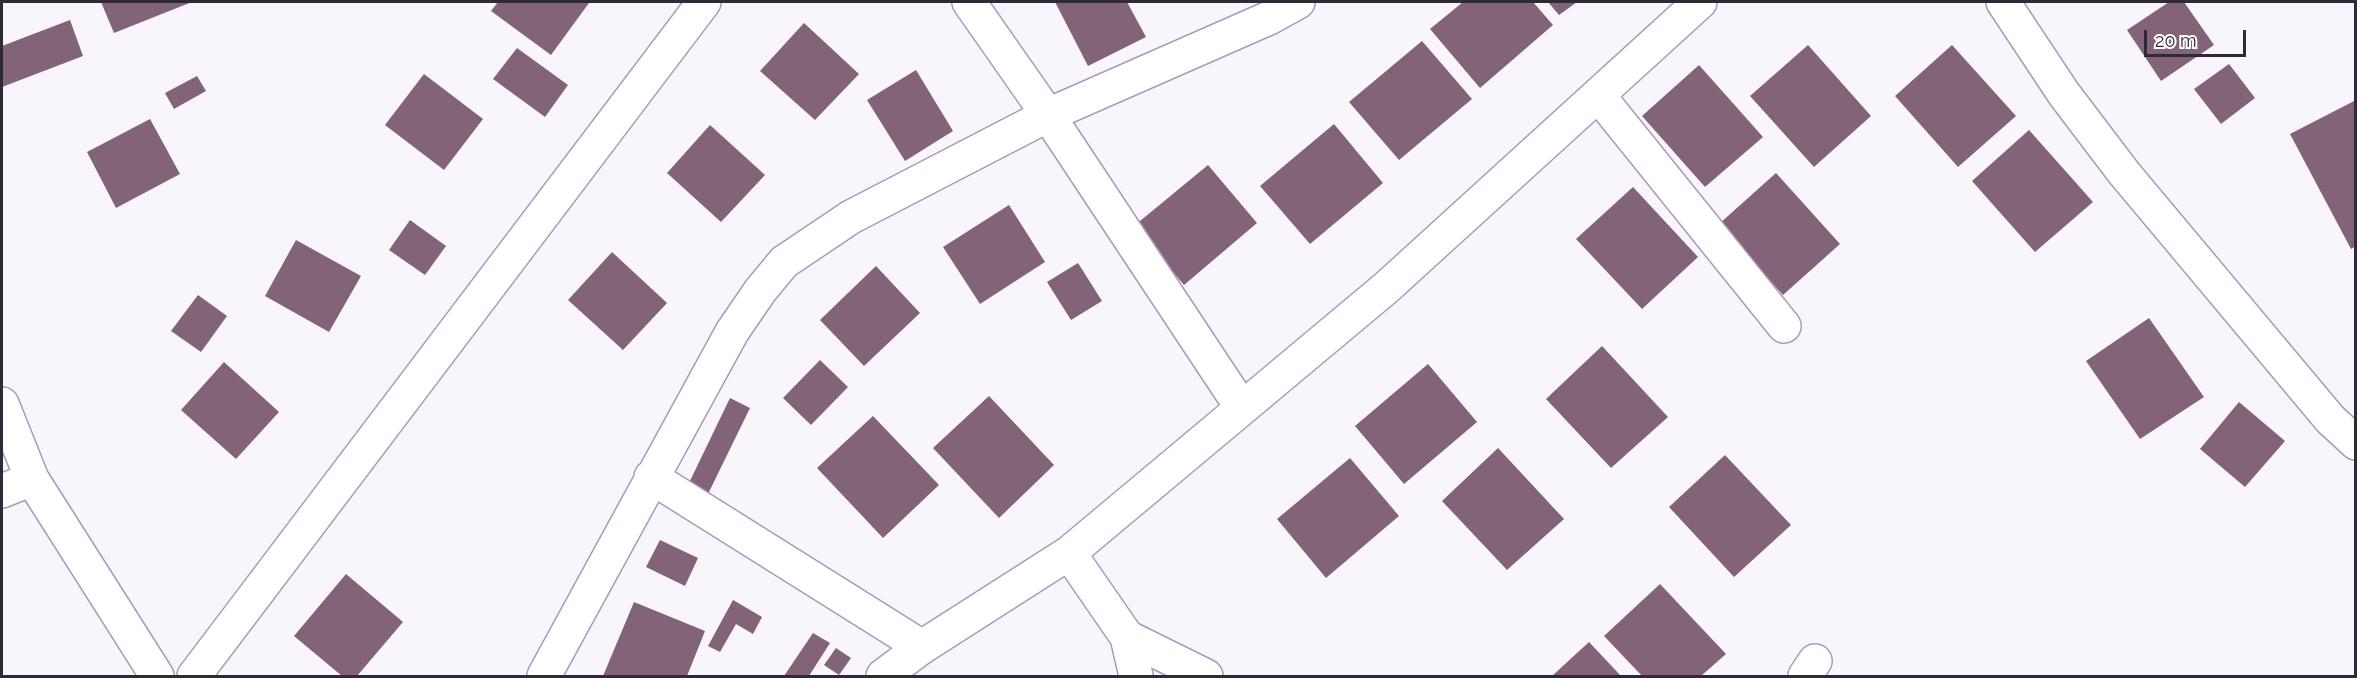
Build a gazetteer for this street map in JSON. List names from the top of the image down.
{
  "scale_bar": "20 m"
}
